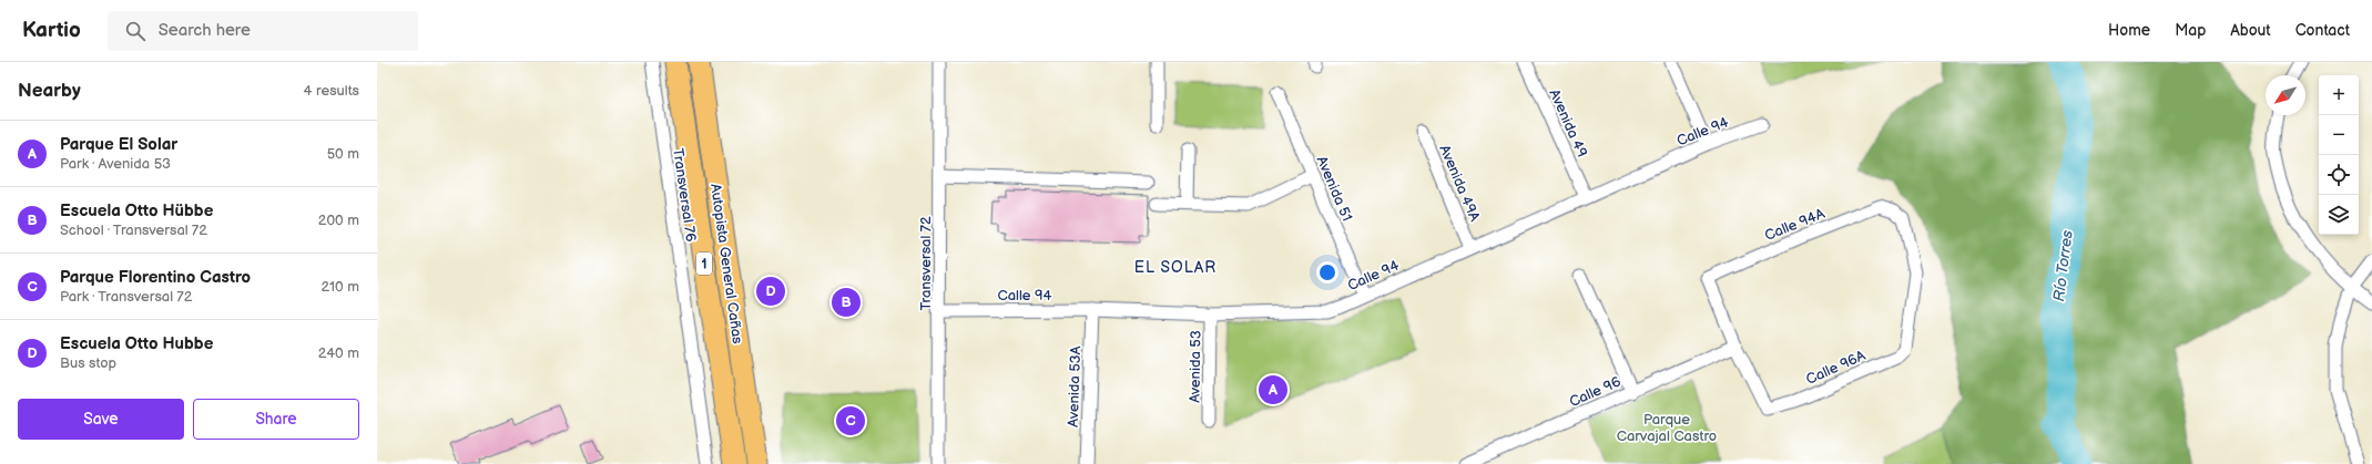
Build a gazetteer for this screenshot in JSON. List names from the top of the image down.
{
  "streets": {
    "highway": ["1", "Autopista General Cañas"],
    "street": [
      "Avenida 49",
      "Calle 94",
      "Avenida 49A",
      "Avenida 51",
      "Transversal 76",
      "Calle 94A",
      "Transversal 72",
      "Avenida 53",
      "Calle 96A",
      "Avenida 53A",
      "Calle 96"
    ]
  },
  "crossings": [
    ["Avenida 49", "Calle 94"],
    ["Calle 94", "Avenida 49A"],
    ["Calle 94", "Avenida 51"],
    ["Calle 94", "Transversal 72"],
    ["Calle 94", "Avenida 53"],
    ["Calle 94", "Avenida 53A"],
    ["Calle 94A", "Calle 96A"],
    ["Calle 94A", "Calle 96"],
    ["Calle 96A", "Calle 96"]
  ],
  "districts": ["EL SOLAR"],
  "water": ["Río Torres"],
  "parks": ["Parque Carvajal Castro"],
  "north": "bottom left",
  "page": {
    "header": "Kartio",
    "search": "Search here",
    "nav": [
      "Home",
      "Map",
      "About",
      "Contact"
    ],
    "heading": ["Nearby", "4 results"],
    "map_buttons": ["+", "−"],
    "list": [
      {
        "mark": "A",
        "name": "Parque El Solar",
        "note": "Park · Avenida 53",
        "value": "50 m"
      },
      {
        "mark": "B",
        "name": "Escuela Otto Hübbe",
        "note": "School · Transversal 72",
        "value": "200 m"
      },
      {
        "mark": "C",
        "name": "Parque Florentino Castro",
        "note": "Park · Transversal 72",
        "value": "210 m"
      },
      {
        "mark": "D",
        "name": "Escuela Otto Hubbe",
        "note": "Bus stop",
        "value": "240 m"
      }
    ],
    "pins": [
      "D",
      "B",
      "A",
      "C"
    ],
    "buttons": ["Save", "Share"]
  }
}
